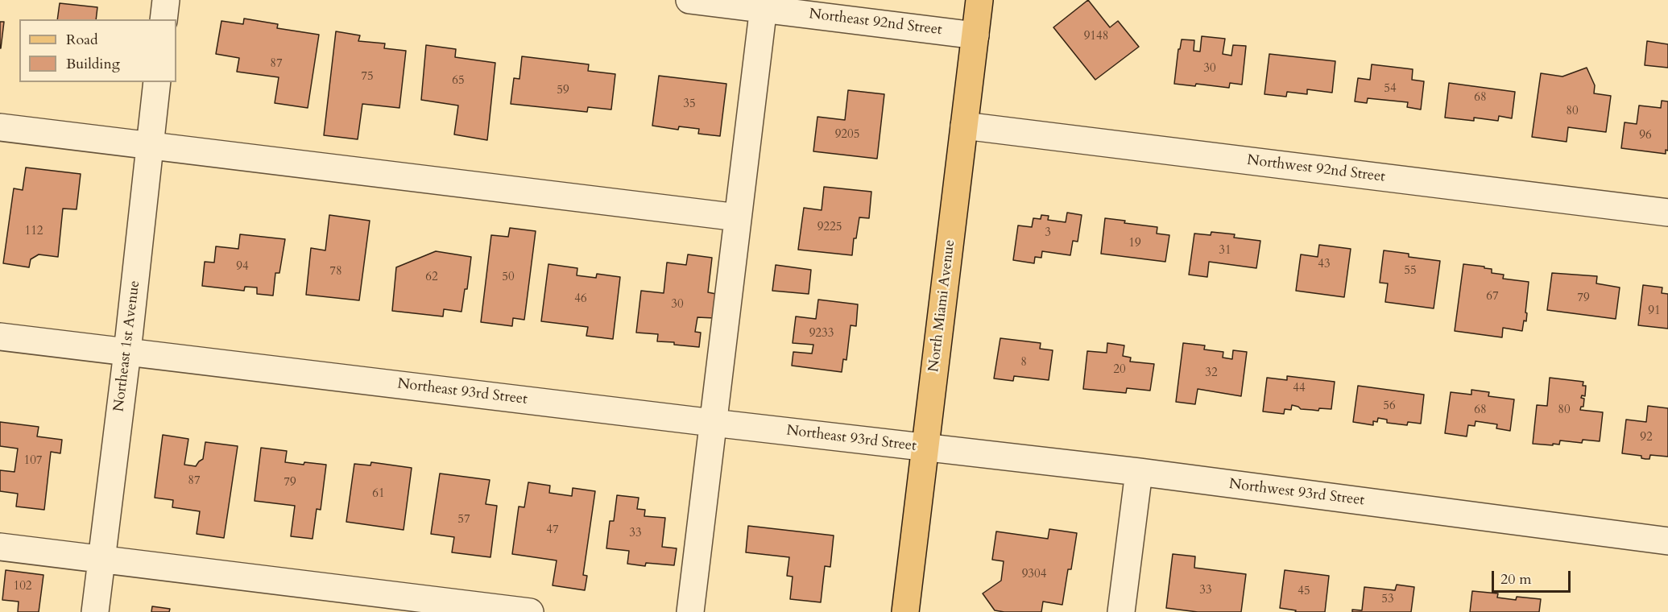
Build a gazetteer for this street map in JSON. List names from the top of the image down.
{
  "streets": {
    "main road": ["North Miami Avenue"],
    "street": [
      "Northeast 92nd Street",
      "Northwest 92nd Street",
      "Northeast 1st Avenue",
      "Northeast 93rd Street",
      "Northwest 93rd Street"
    ]
  },
  "crossings": [
    ["Northeast 92nd Street", "North Miami Avenue"],
    ["Northwest 92nd Street", "North Miami Avenue"],
    ["North Miami Avenue", "Northeast 93rd Street"],
    ["North Miami Avenue", "Northwest 93rd Street"],
    ["Northeast 1st Avenue", "Northeast 93rd Street"],
    ["Northeast 93rd Street", "Northwest 93rd Street"]
  ],
  "house_numbers": [
    "9148",
    "87",
    "30",
    "75",
    "65",
    "54",
    "59",
    "68",
    "35",
    "80",
    "9205",
    "96",
    "9225",
    "112",
    "3",
    "19",
    "31",
    "43",
    "94",
    "55",
    "78",
    "62",
    "50",
    "67",
    "79",
    "46",
    "30",
    "91",
    "9233",
    "8",
    "20",
    "32",
    "44",
    "56",
    "68",
    "80",
    "92",
    "107",
    "87",
    "79",
    "61",
    "57",
    "47",
    "33",
    "9304",
    "102",
    "33",
    "45",
    "53"
  ],
  "legend": ["Road", "Building"],
  "scale_bar": "20 m"
}
